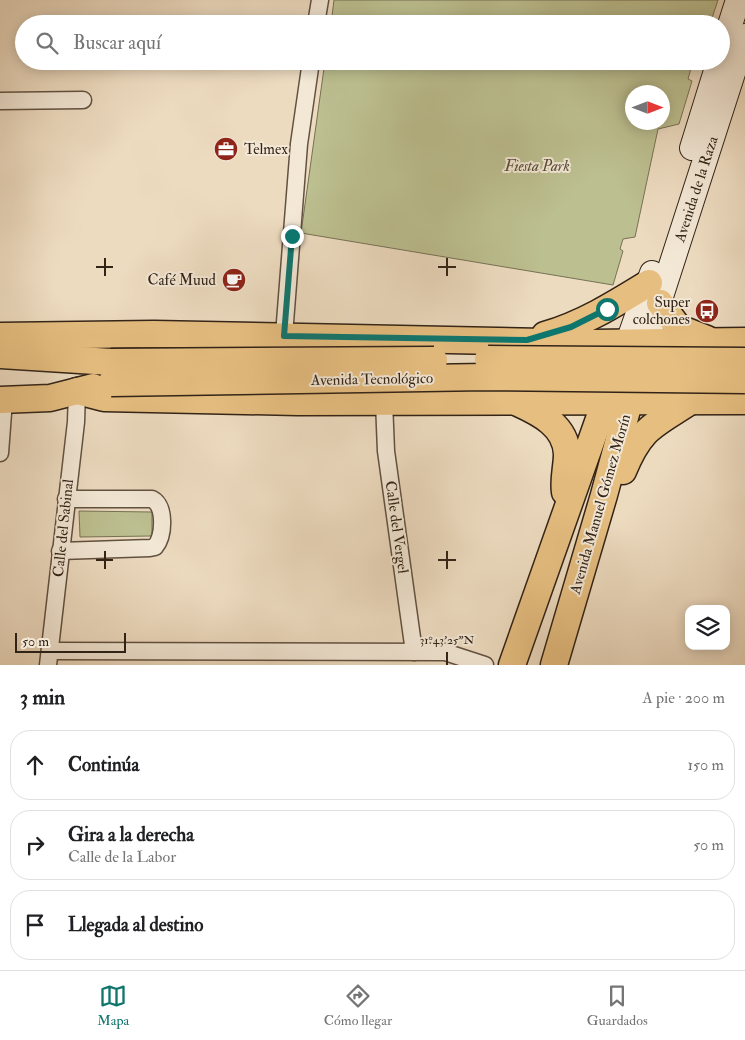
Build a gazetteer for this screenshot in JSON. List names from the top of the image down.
{
  "streets": {
    "main road": ["Avenida de la Raza", "Avenida Tecnológico", "Avenida Manuel Gómez Morín"],
    "street": ["Calle del Vergel", "Calle del Sabinal"]
  },
  "crossings": [
    ["Avenida de la Raza", "Avenida Manuel Gómez Morín"],
    ["Avenida Tecnológico", "Calle del Sabinal"]
  ],
  "parks": ["Fiesta Park"],
  "places": {
    "office": ["Telmex"],
    "cafe": ["Café Muud"],
    "bus stop": ["Super colchones"]
  },
  "scale_bar": "50 m",
  "north": "right",
  "page": {
    "search": "Buscar aquí",
    "scale": "50 m",
    "heading": ["3 min", "A pie · 200 m"],
    "list": [
      ["Continúa", "150 m"],
      ["Gira a la derecha", "Calle de la Labor", "50 m"],
      "Llegada al destino"
    ],
    "nav": ["Mapa", "Cómo llegar", "Guardados"]
  },
  "coordinates": ["31°43'25\"N"]
}
